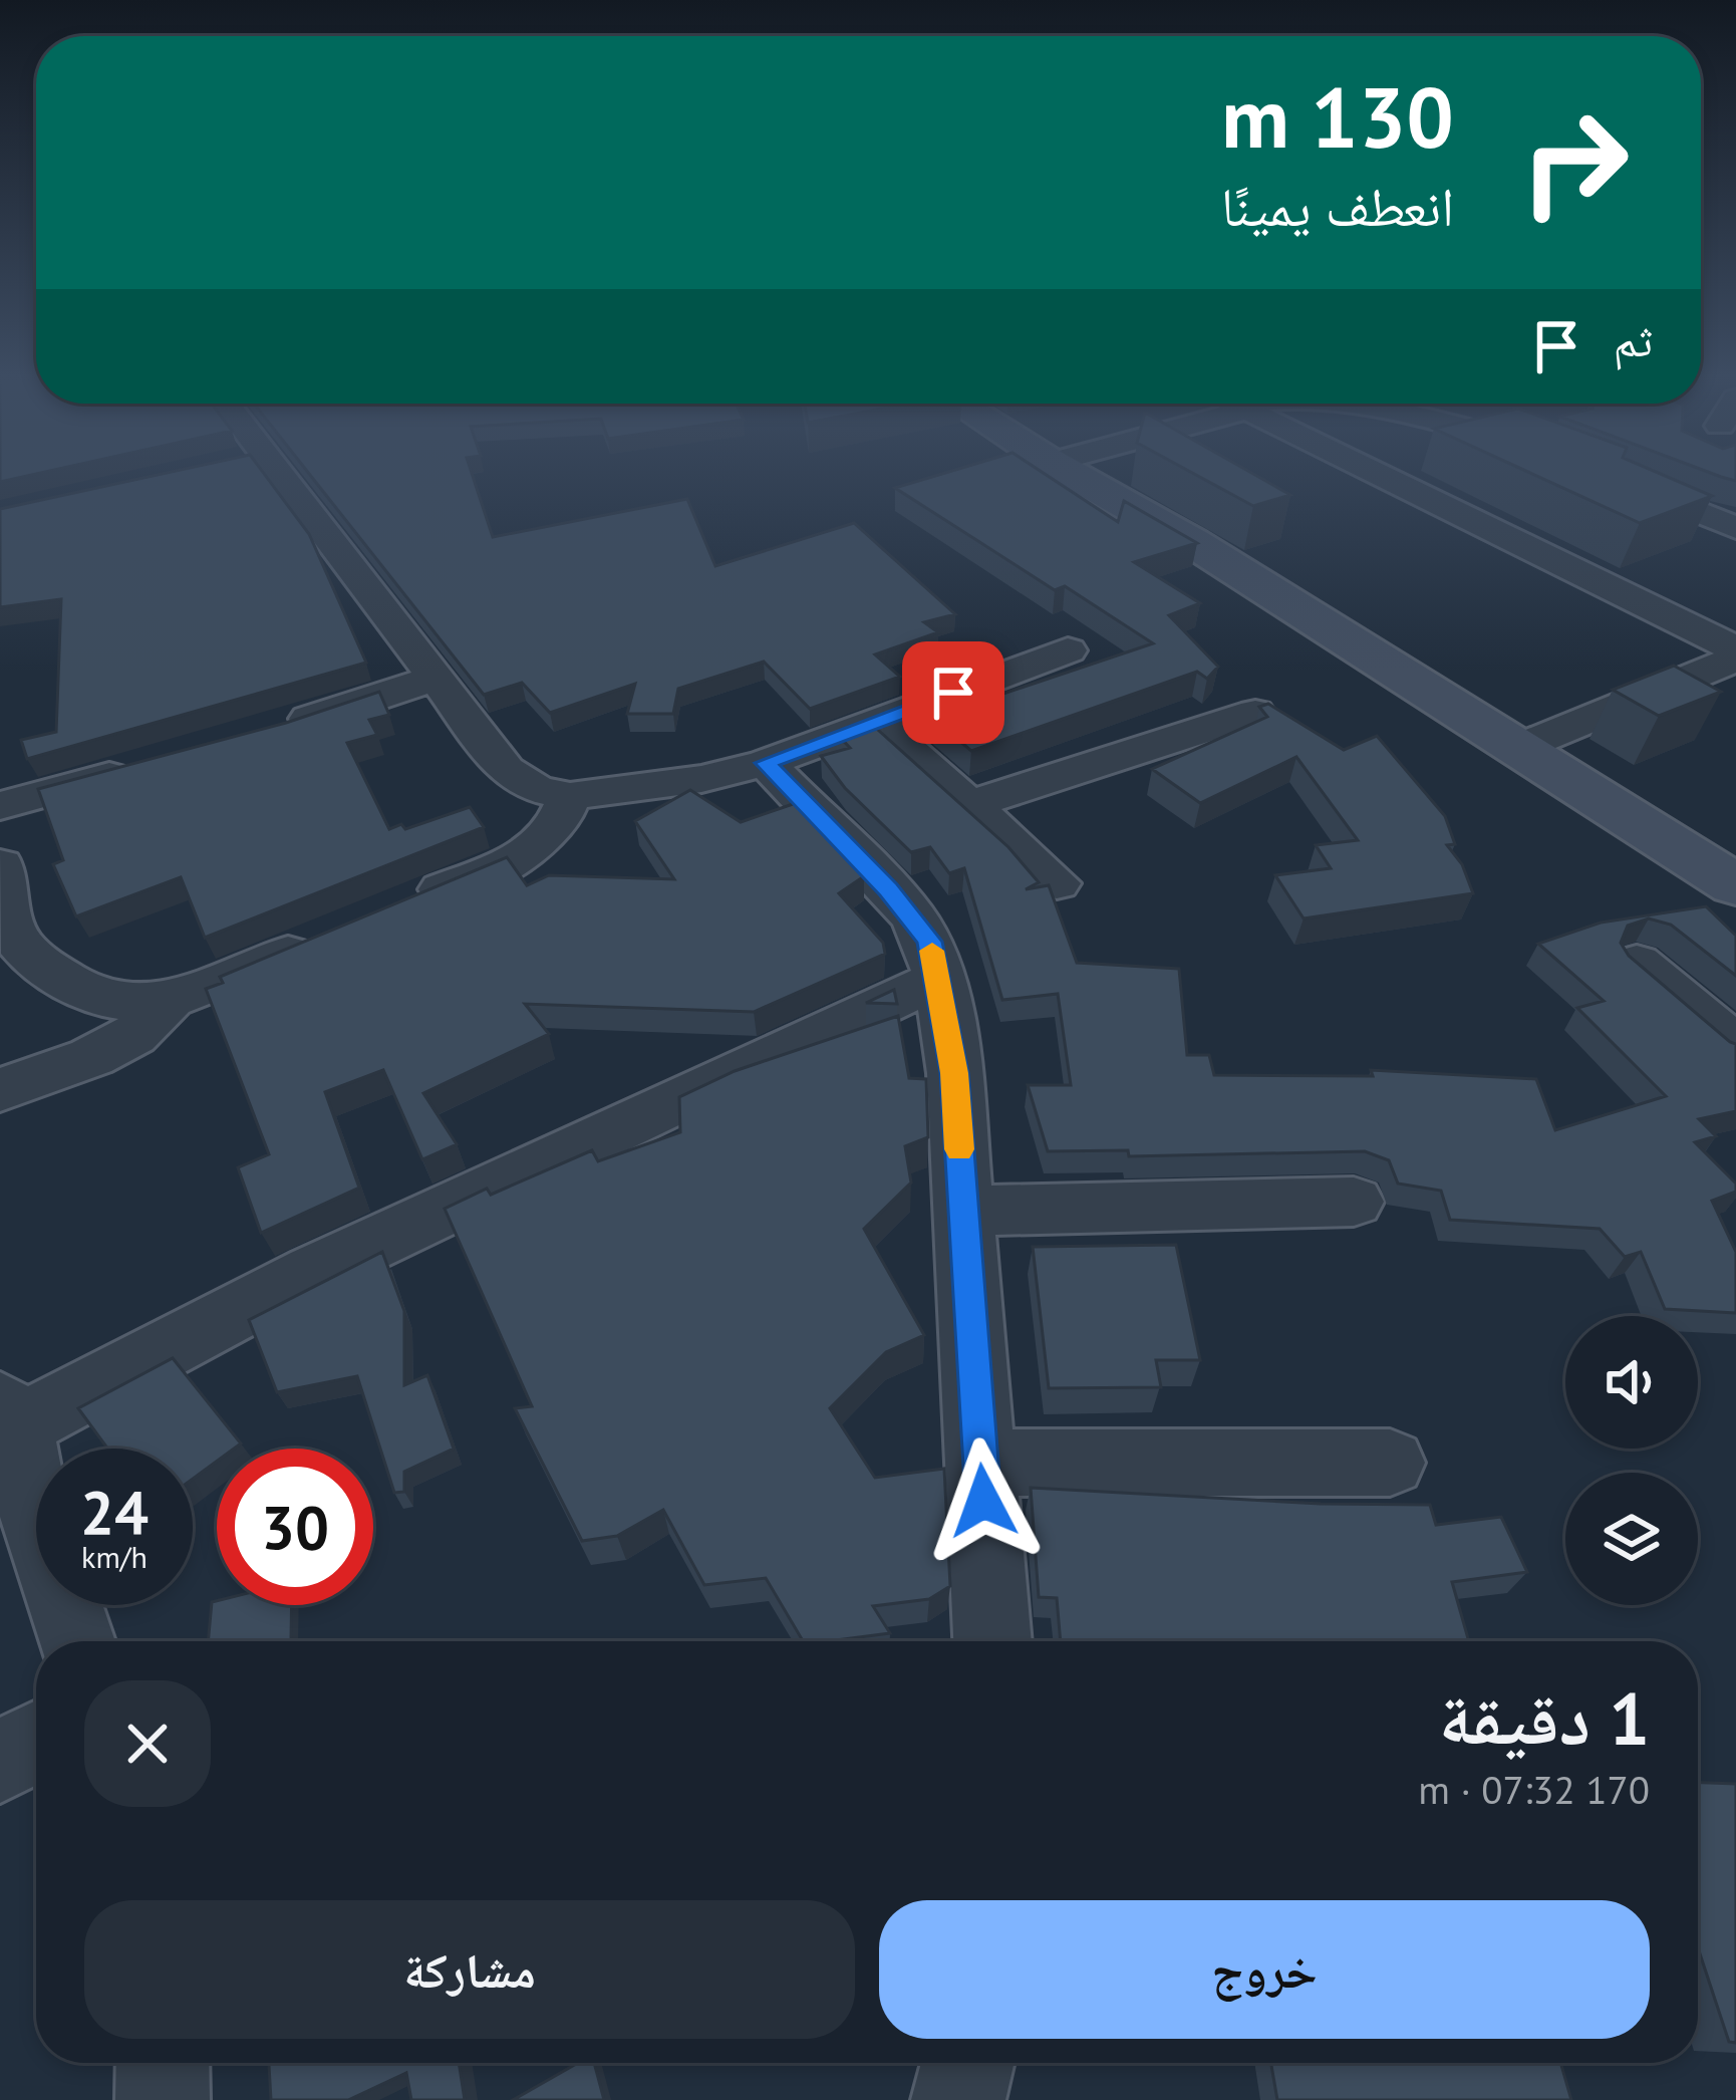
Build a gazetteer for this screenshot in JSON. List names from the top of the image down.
{
  "page": {
    "turn": ["130 m", "انعطف يمينًا"],
    "then": "ثم",
    "speed": "24 km/h",
    "limit": "30",
    "heading": ["1 دقيقة", "170 m · 07:32"],
    "buttons": ["خروج", "مشاركة"]
  }
}
